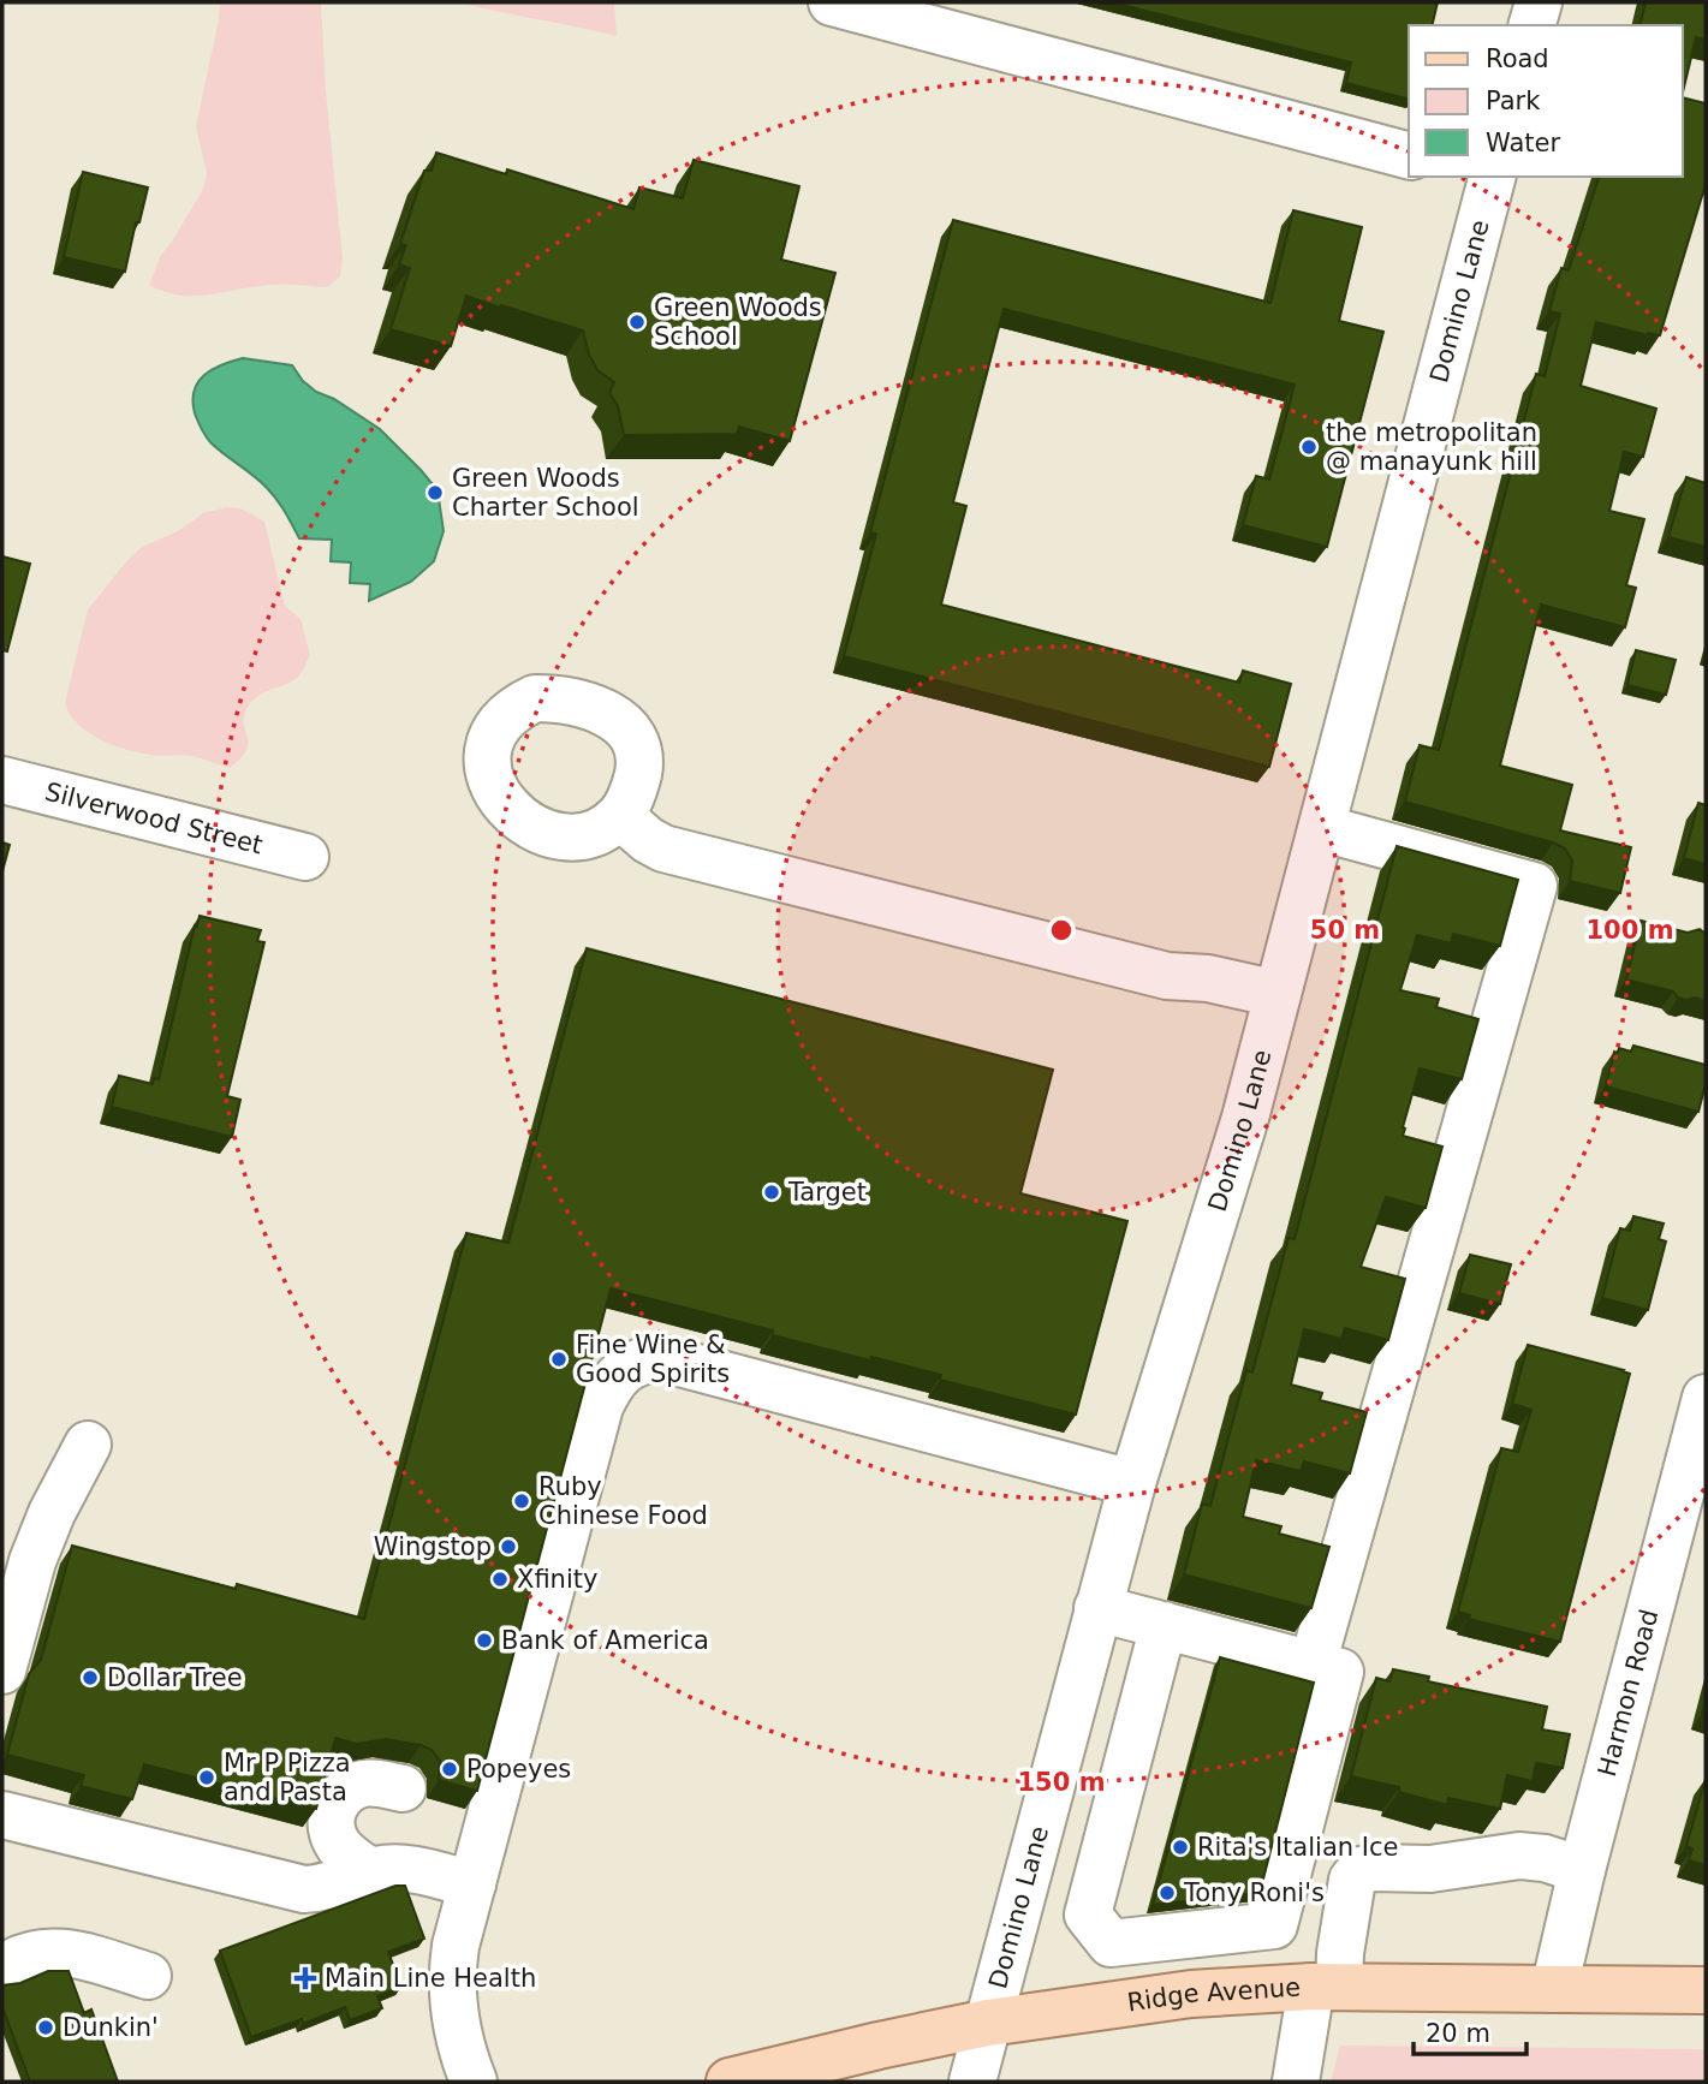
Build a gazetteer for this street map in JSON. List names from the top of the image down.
{
  "streets": {
    "main road": ["Ridge Avenue"],
    "street": ["Domino Lane", "Silverwood Street", "Harmon Road"]
  },
  "crossings": [
    ["Domino Lane", "Ridge Avenue"],
    ["Harmon Road", "Ridge Avenue"]
  ],
  "places": {
    "other": [
      "Green Woods School",
      "the metropolitan @ manayunk hill",
      "Green Woods Charter School",
      "Target",
      "Fine Wine & Good Spirits",
      "Ruby Chinese Food",
      "Wingstop",
      "Xfinity",
      "Bank of America",
      "Dollar Tree",
      "Popeyes",
      "Mr P Pizza and Pasta",
      "Rita's Italian Ice",
      "Tony Roni's",
      "Dunkin'"
    ],
    "health": ["Main Line Health"]
  },
  "legend": ["Road", "Park", "Water"],
  "scale_bar": "20 m",
  "rings": ["50 m", "100 m", "150 m"]
}
